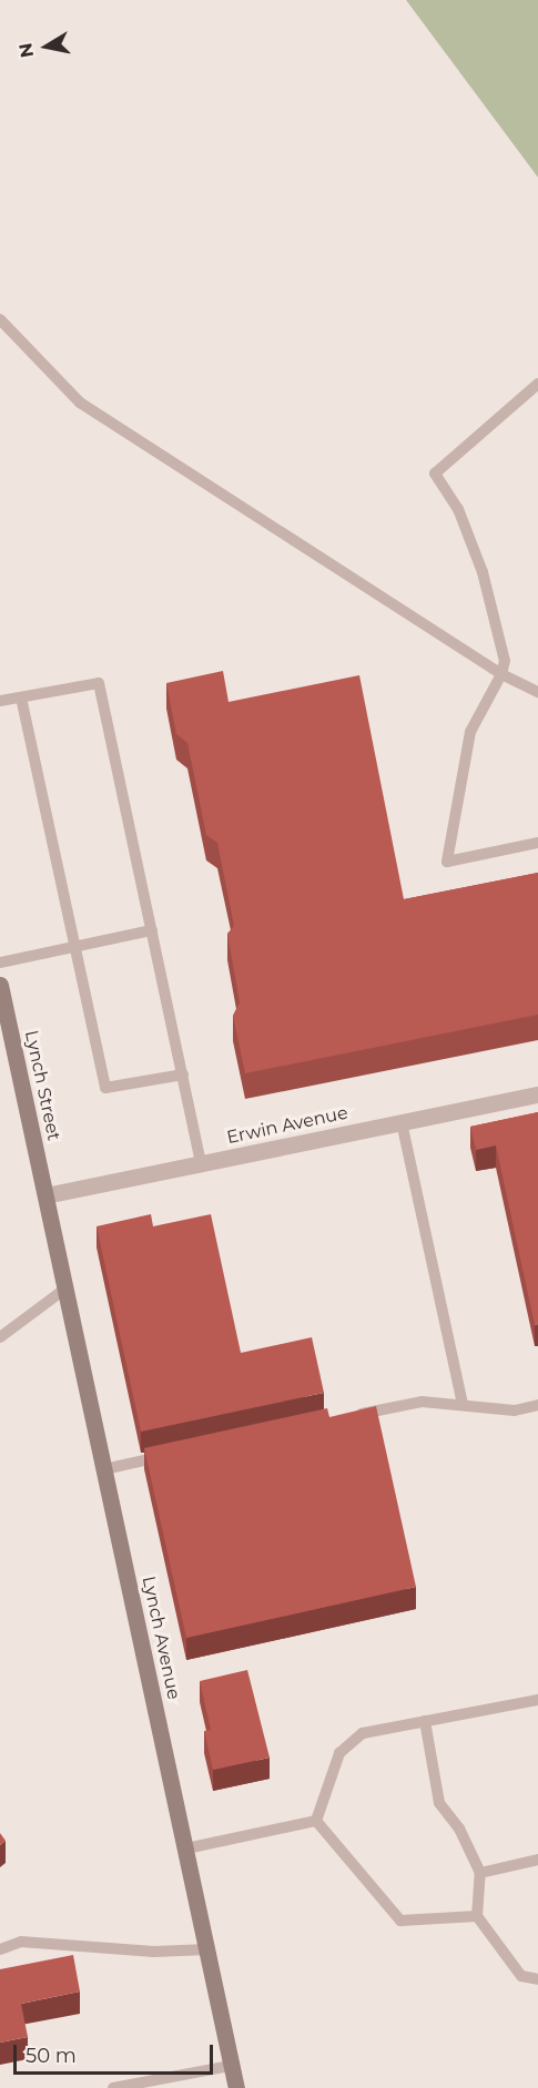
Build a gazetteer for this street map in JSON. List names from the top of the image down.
{
  "streets": {
    "street": ["Lynch Street", "Erwin Avenue", "Lynch Avenue"]
  },
  "crossings": [
    ["Lynch Street", "Erwin Avenue"],
    ["Lynch Street", "Lynch Avenue"],
    ["Erwin Avenue", "Lynch Avenue"]
  ],
  "scale_bar": "50 m",
  "north": "left"
}
